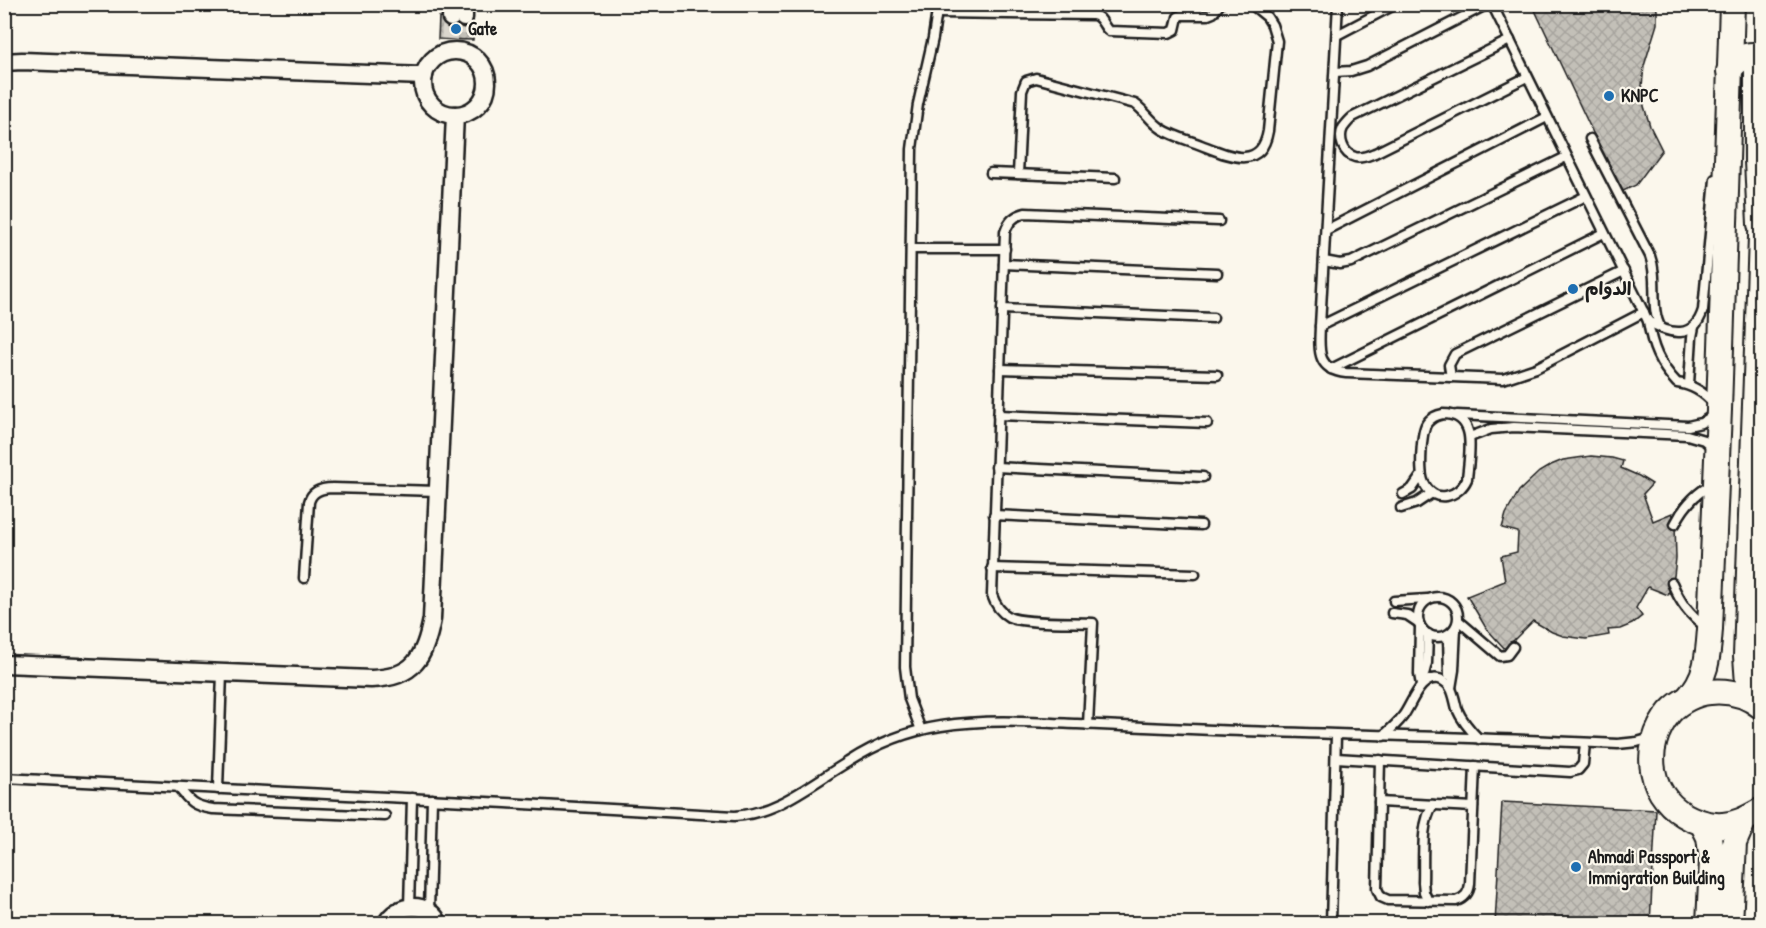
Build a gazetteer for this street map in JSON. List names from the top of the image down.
{
  "places": [
    "Gate",
    "KNPC",
    "الدوام",
    "Ahmadi Passport & Immigration Building"
  ]
}
